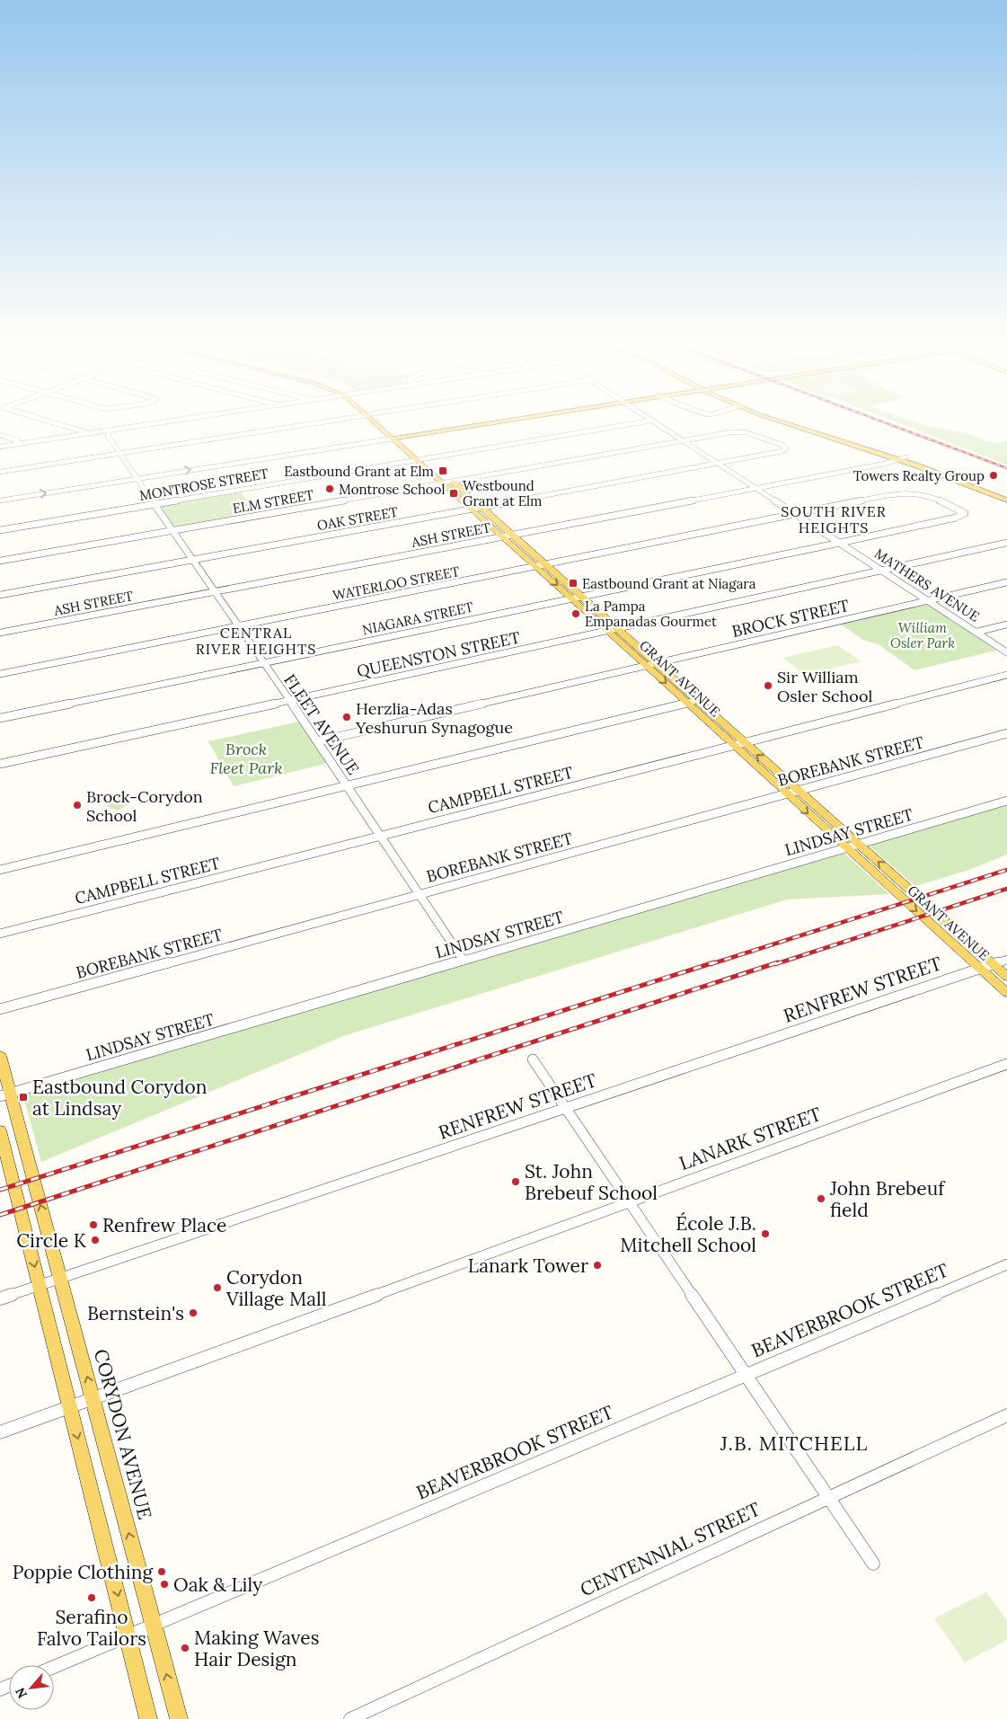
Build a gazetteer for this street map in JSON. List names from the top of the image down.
{
  "streets": {
    "main road": ["GRANT AVENUE", "CORYDON AVENUE"],
    "street": [
      "MONTROSE STREET",
      "ELM STREET",
      "OAK STREET",
      "ASH STREET",
      "WATERLOO STREET",
      "MATHERS AVENUE",
      "NIAGARA STREET",
      "BROCK STREET",
      "QUEENSTON STREET",
      "FLEET AVENUE",
      "BOREBANK STREET",
      "CAMPBELL STREET",
      "LINDSAY STREET",
      "RENFREW STREET",
      "LANARK STREET",
      "BEAVERBROOK STREET",
      "CENTENNIAL STREET"
    ]
  },
  "crossings": [
    ["MONTROSE STREET", "GRANT AVENUE"],
    ["MONTROSE STREET", "FLEET AVENUE"],
    ["ELM STREET", "OAK STREET"],
    ["ELM STREET", "MATHERS AVENUE"],
    ["ELM STREET", "GRANT AVENUE"],
    ["ELM STREET", "FLEET AVENUE"],
    ["OAK STREET", "MATHERS AVENUE"],
    ["OAK STREET", "GRANT AVENUE"],
    ["OAK STREET", "FLEET AVENUE"],
    ["ASH STREET", "MATHERS AVENUE"],
    ["ASH STREET", "GRANT AVENUE"],
    ["ASH STREET", "FLEET AVENUE"],
    ["WATERLOO STREET", "MATHERS AVENUE"],
    ["WATERLOO STREET", "NIAGARA STREET"],
    ["WATERLOO STREET", "GRANT AVENUE"],
    ["WATERLOO STREET", "FLEET AVENUE"],
    ["MATHERS AVENUE", "NIAGARA STREET"],
    ["MATHERS AVENUE", "BROCK STREET"],
    ["MATHERS AVENUE", "QUEENSTON STREET"],
    ["NIAGARA STREET", "GRANT AVENUE"],
    ["NIAGARA STREET", "FLEET AVENUE"],
    ["BROCK STREET", "GRANT AVENUE"],
    ["BROCK STREET", "FLEET AVENUE"],
    ["QUEENSTON STREET", "GRANT AVENUE"],
    ["QUEENSTON STREET", "FLEET AVENUE"],
    ["GRANT AVENUE", "BOREBANK STREET"],
    ["GRANT AVENUE", "CAMPBELL STREET"],
    ["GRANT AVENUE", "LINDSAY STREET"],
    ["GRANT AVENUE", "RENFREW STREET"],
    ["FLEET AVENUE", "BOREBANK STREET"],
    ["FLEET AVENUE", "CAMPBELL STREET"],
    ["FLEET AVENUE", "LINDSAY STREET"],
    ["LINDSAY STREET", "CORYDON AVENUE"],
    ["RENFREW STREET", "CORYDON AVENUE"],
    ["LANARK STREET", "CORYDON AVENUE"],
    ["BEAVERBROOK STREET", "CORYDON AVENUE"]
  ],
  "districts": ["SOUTH RIVER HEIGHTS", "CENTRAL RIVER HEIGHTS", "J.B. MITCHELL"],
  "parks": ["William Osler Park", "Brock Fleet Park"],
  "places": {
    "transit": [
      "Eastbound Grant at Elm",
      "Westbound Grant at Elm",
      "Eastbound Grant at Niagara",
      "Eastbound Corydon at Lindsay"
    ],
    "other": [
      "Towers Realty Group",
      "Montrose School",
      "La Pampa Empanadas Gourmet",
      "Sir William Osler School",
      "Herzlia-Adas Yeshurun Synagogue",
      "Brock-Corydon School",
      "St. John Brebeuf School",
      "John Brebeuf field",
      "Renfrew Place",
      "École J.B. Mitchell School",
      "Circle K",
      "Lanark Tower",
      "Corydon Village Mall",
      "Bernstein's",
      "Poppie Clothing",
      "Oak & Lily",
      "Serafino Falvo Tailors",
      "Making Waves Hair Design"
    ]
  },
  "north": "bottom left"
}
